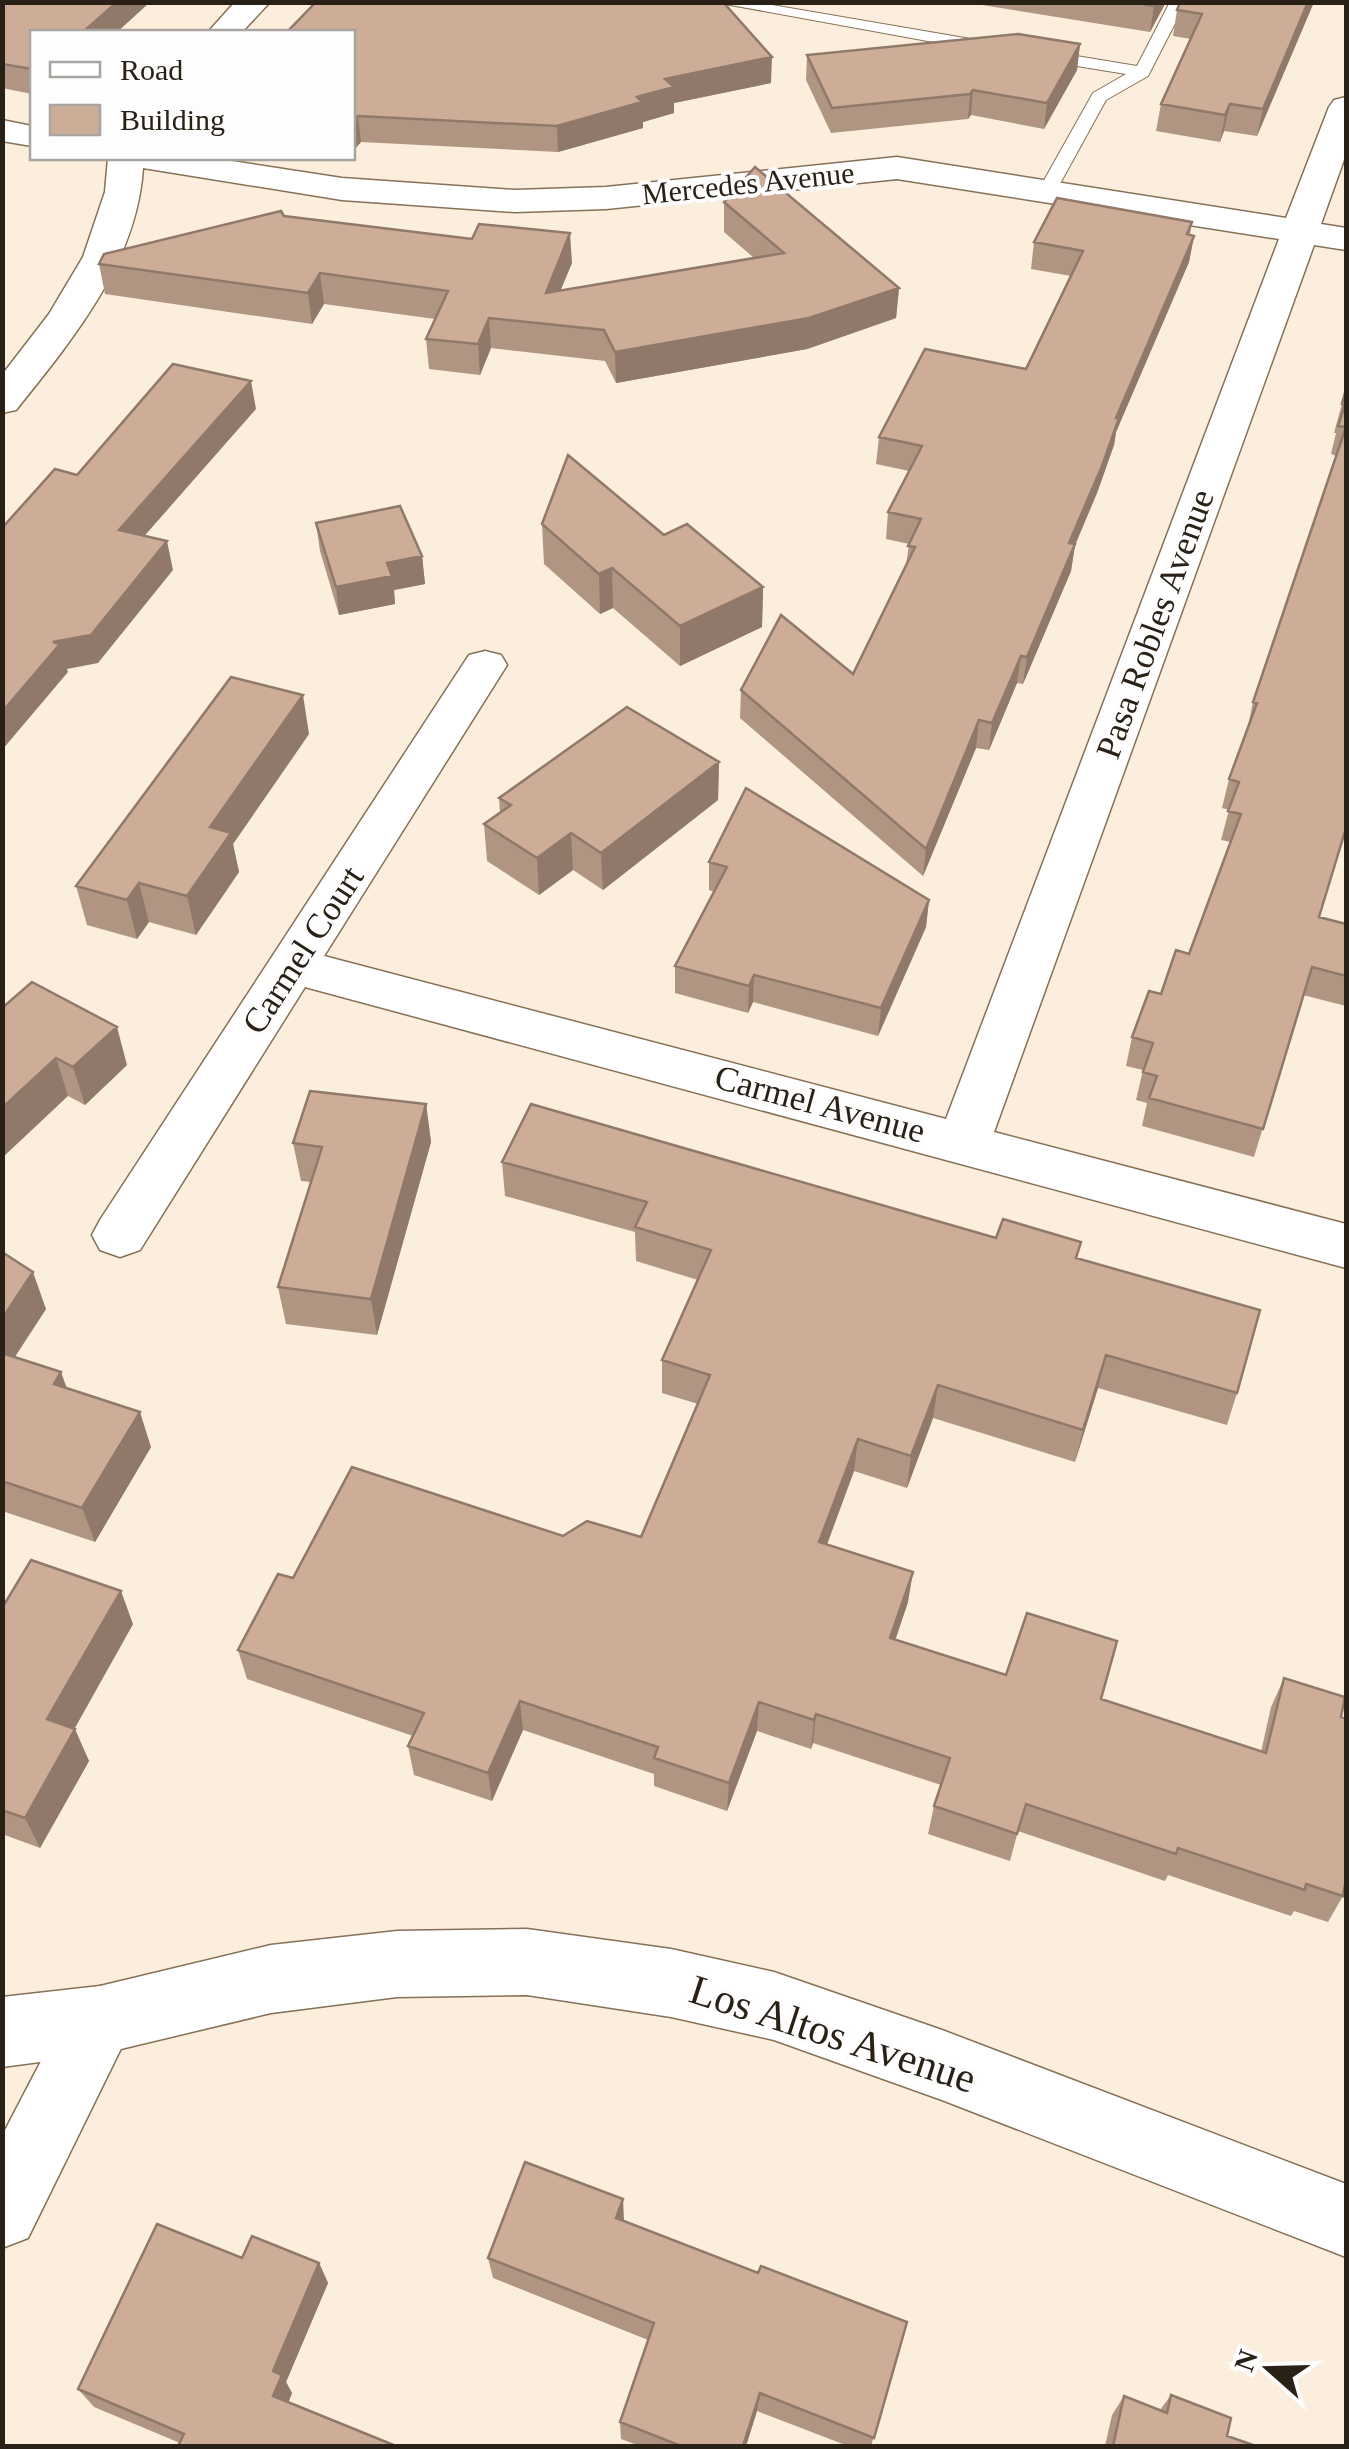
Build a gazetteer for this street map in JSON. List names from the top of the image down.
{
  "streets": {
    "street": [
      "Mercedes Avenue",
      "Pasa Robles Avenue",
      "Carmel Court",
      "Carmel Avenue",
      "Los Altos Avenue"
    ]
  },
  "crossings": [
    ["Mercedes Avenue", "Pasa Robles Avenue"],
    ["Pasa Robles Avenue", "Carmel Avenue"],
    ["Carmel Court", "Carmel Avenue"]
  ],
  "legend": ["Road", "Building"],
  "north": "left"
}
